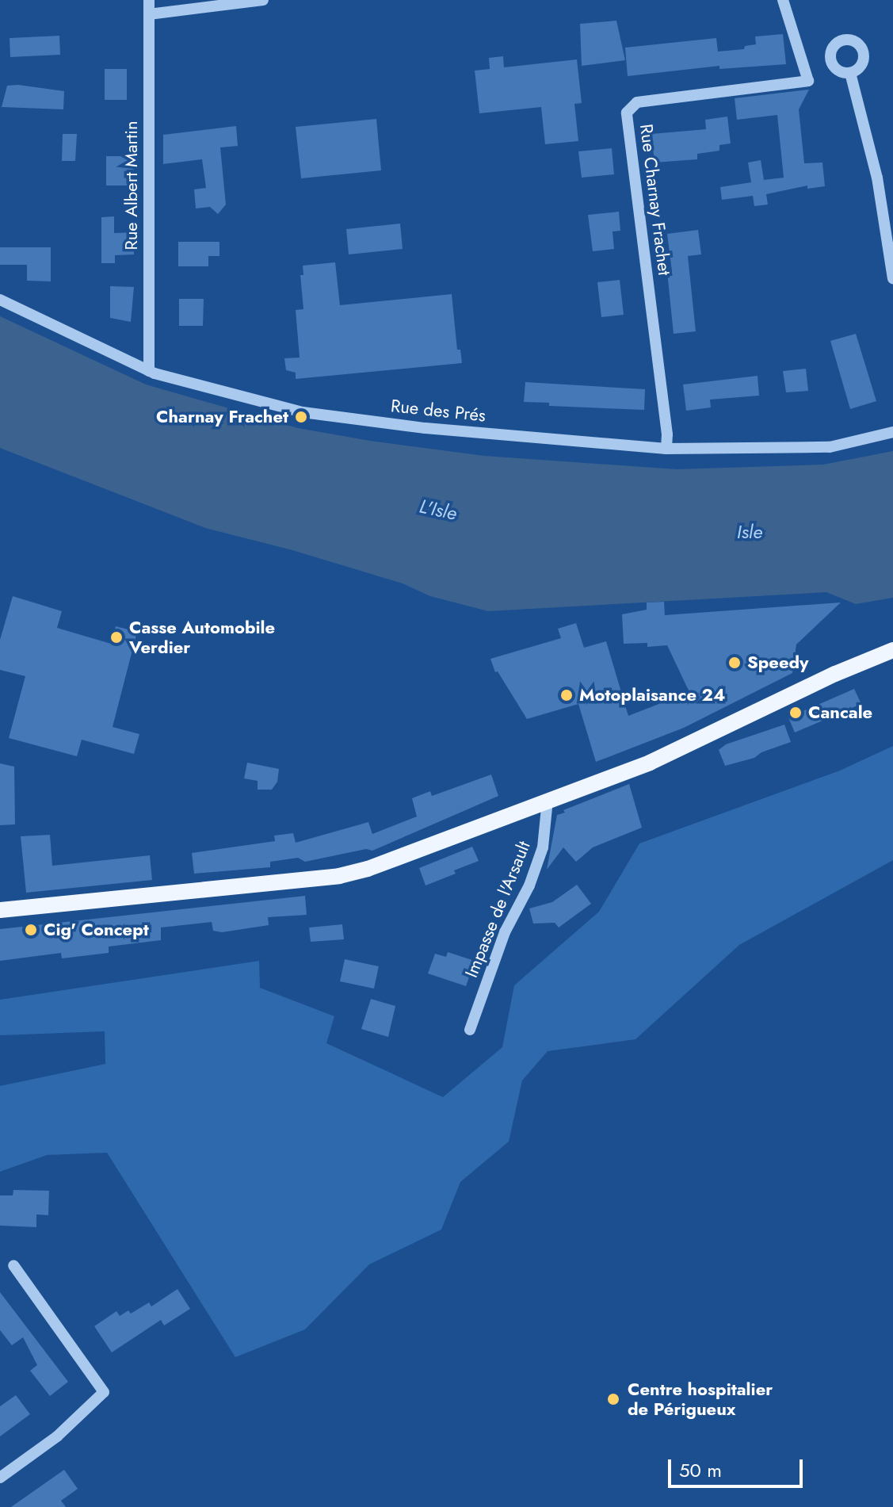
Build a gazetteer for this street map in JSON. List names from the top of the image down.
{
  "streets": {
    "street": [
      "Rue Albert Martin",
      "Rue Charnay Frachet",
      "Rue des Prés",
      "Impasse de l'Arsault"
    ]
  },
  "crossings": [
    ["Rue Albert Martin", "Rue des Prés"],
    ["Rue Charnay Frachet", "Rue des Prés"]
  ],
  "water": ["L'Isle", "Isle"],
  "places": [
    "Charnay Frachet",
    "Casse Automobile Verdier",
    "Speedy",
    "Motoplaisance 24",
    "Cancale",
    "Cig' Concept",
    "Centre hospitalier de Périgueux"
  ],
  "scale_bar": "50 m"
}
